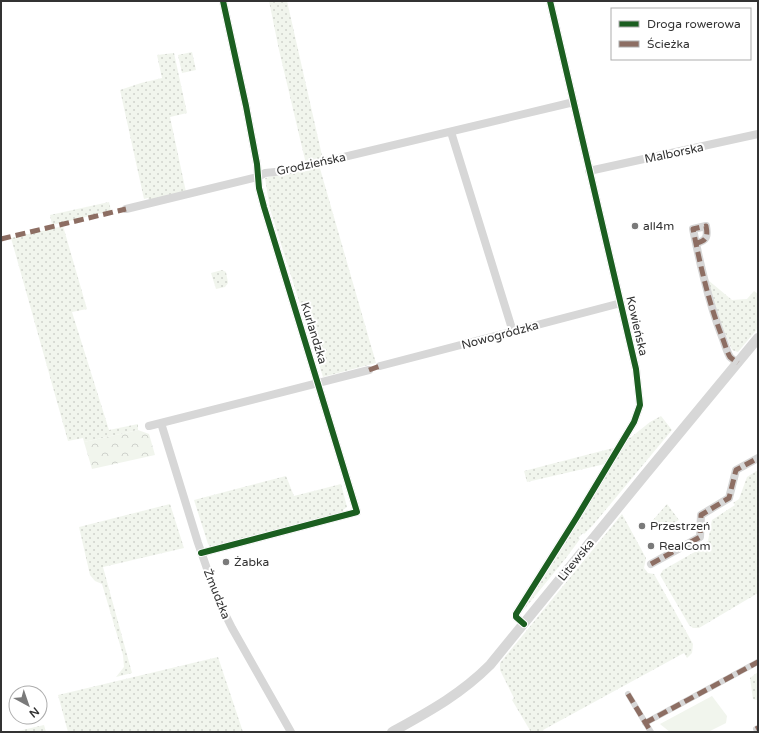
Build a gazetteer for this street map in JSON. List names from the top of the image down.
{
  "streets": {
    "street": [
      "Malborska",
      "Grodzieńska",
      "Kowieńska",
      "Kurlandzka",
      "Nowogródzka",
      "Litewska",
      "Żmudzka"
    ]
  },
  "crossings": [
    ["Malborska", "Kowieńska"],
    ["Grodzieńska", "Kowieńska"],
    ["Grodzieńska", "Kurlandzka"],
    ["Kowieńska", "Nowogródzka"],
    ["Kowieńska", "Litewska"],
    ["Kurlandzka", "Żmudzka"]
  ],
  "places": [
    "all4m",
    "Przestrzeń",
    "RealCom",
    "Żabka"
  ],
  "legend": ["Droga rowerowa", "Ścieżka"],
  "north": "bottom right"
}
